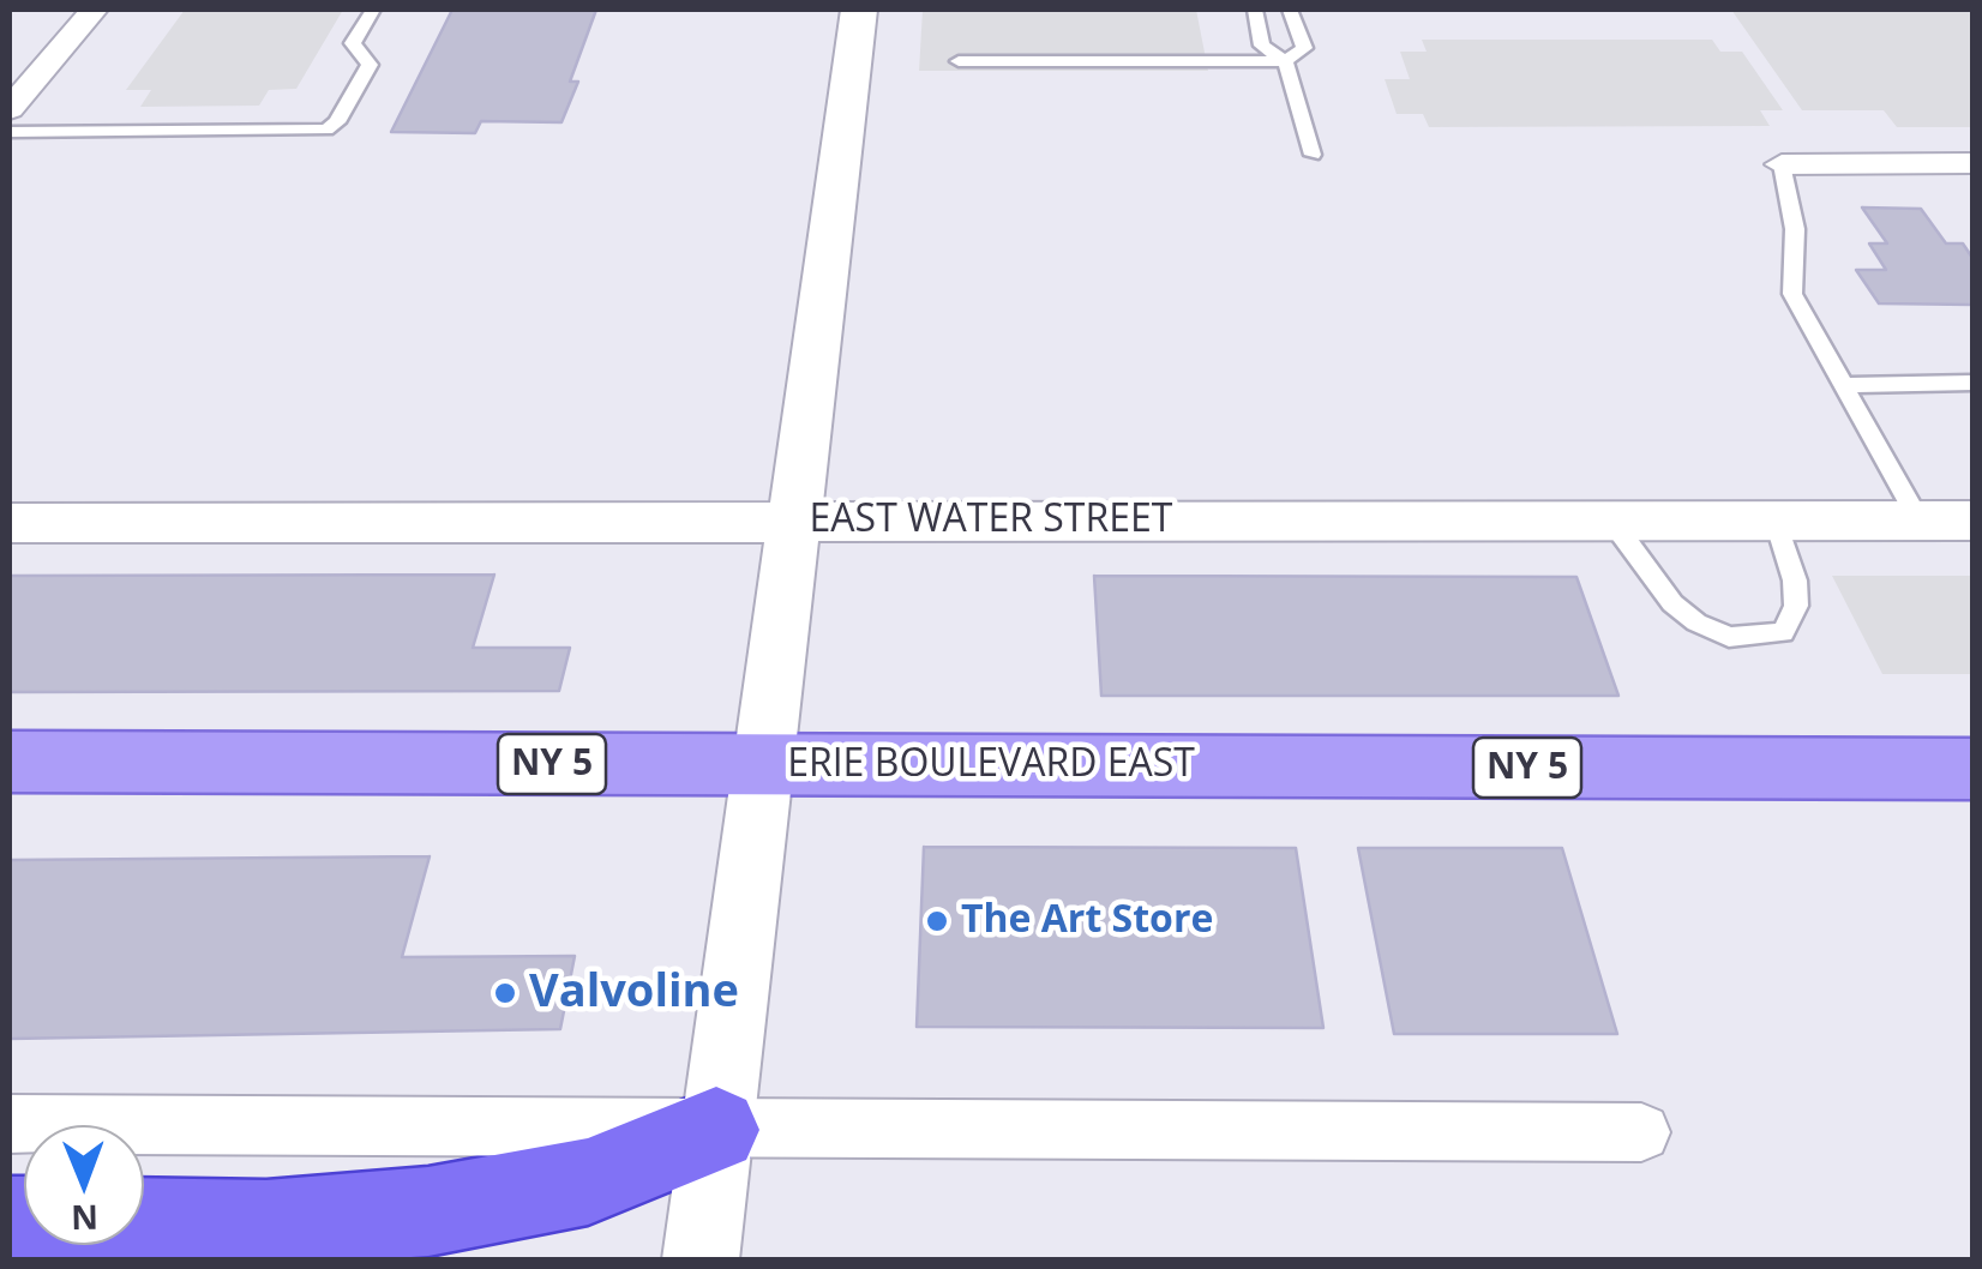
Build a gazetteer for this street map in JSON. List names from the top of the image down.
{
  "streets": {
    "main road": ["NY 5", "ERIE BOULEVARD EAST"],
    "street": ["EAST WATER STREET"]
  },
  "places": ["The Art Store", "Valvoline"],
  "north": "bottom"
}
